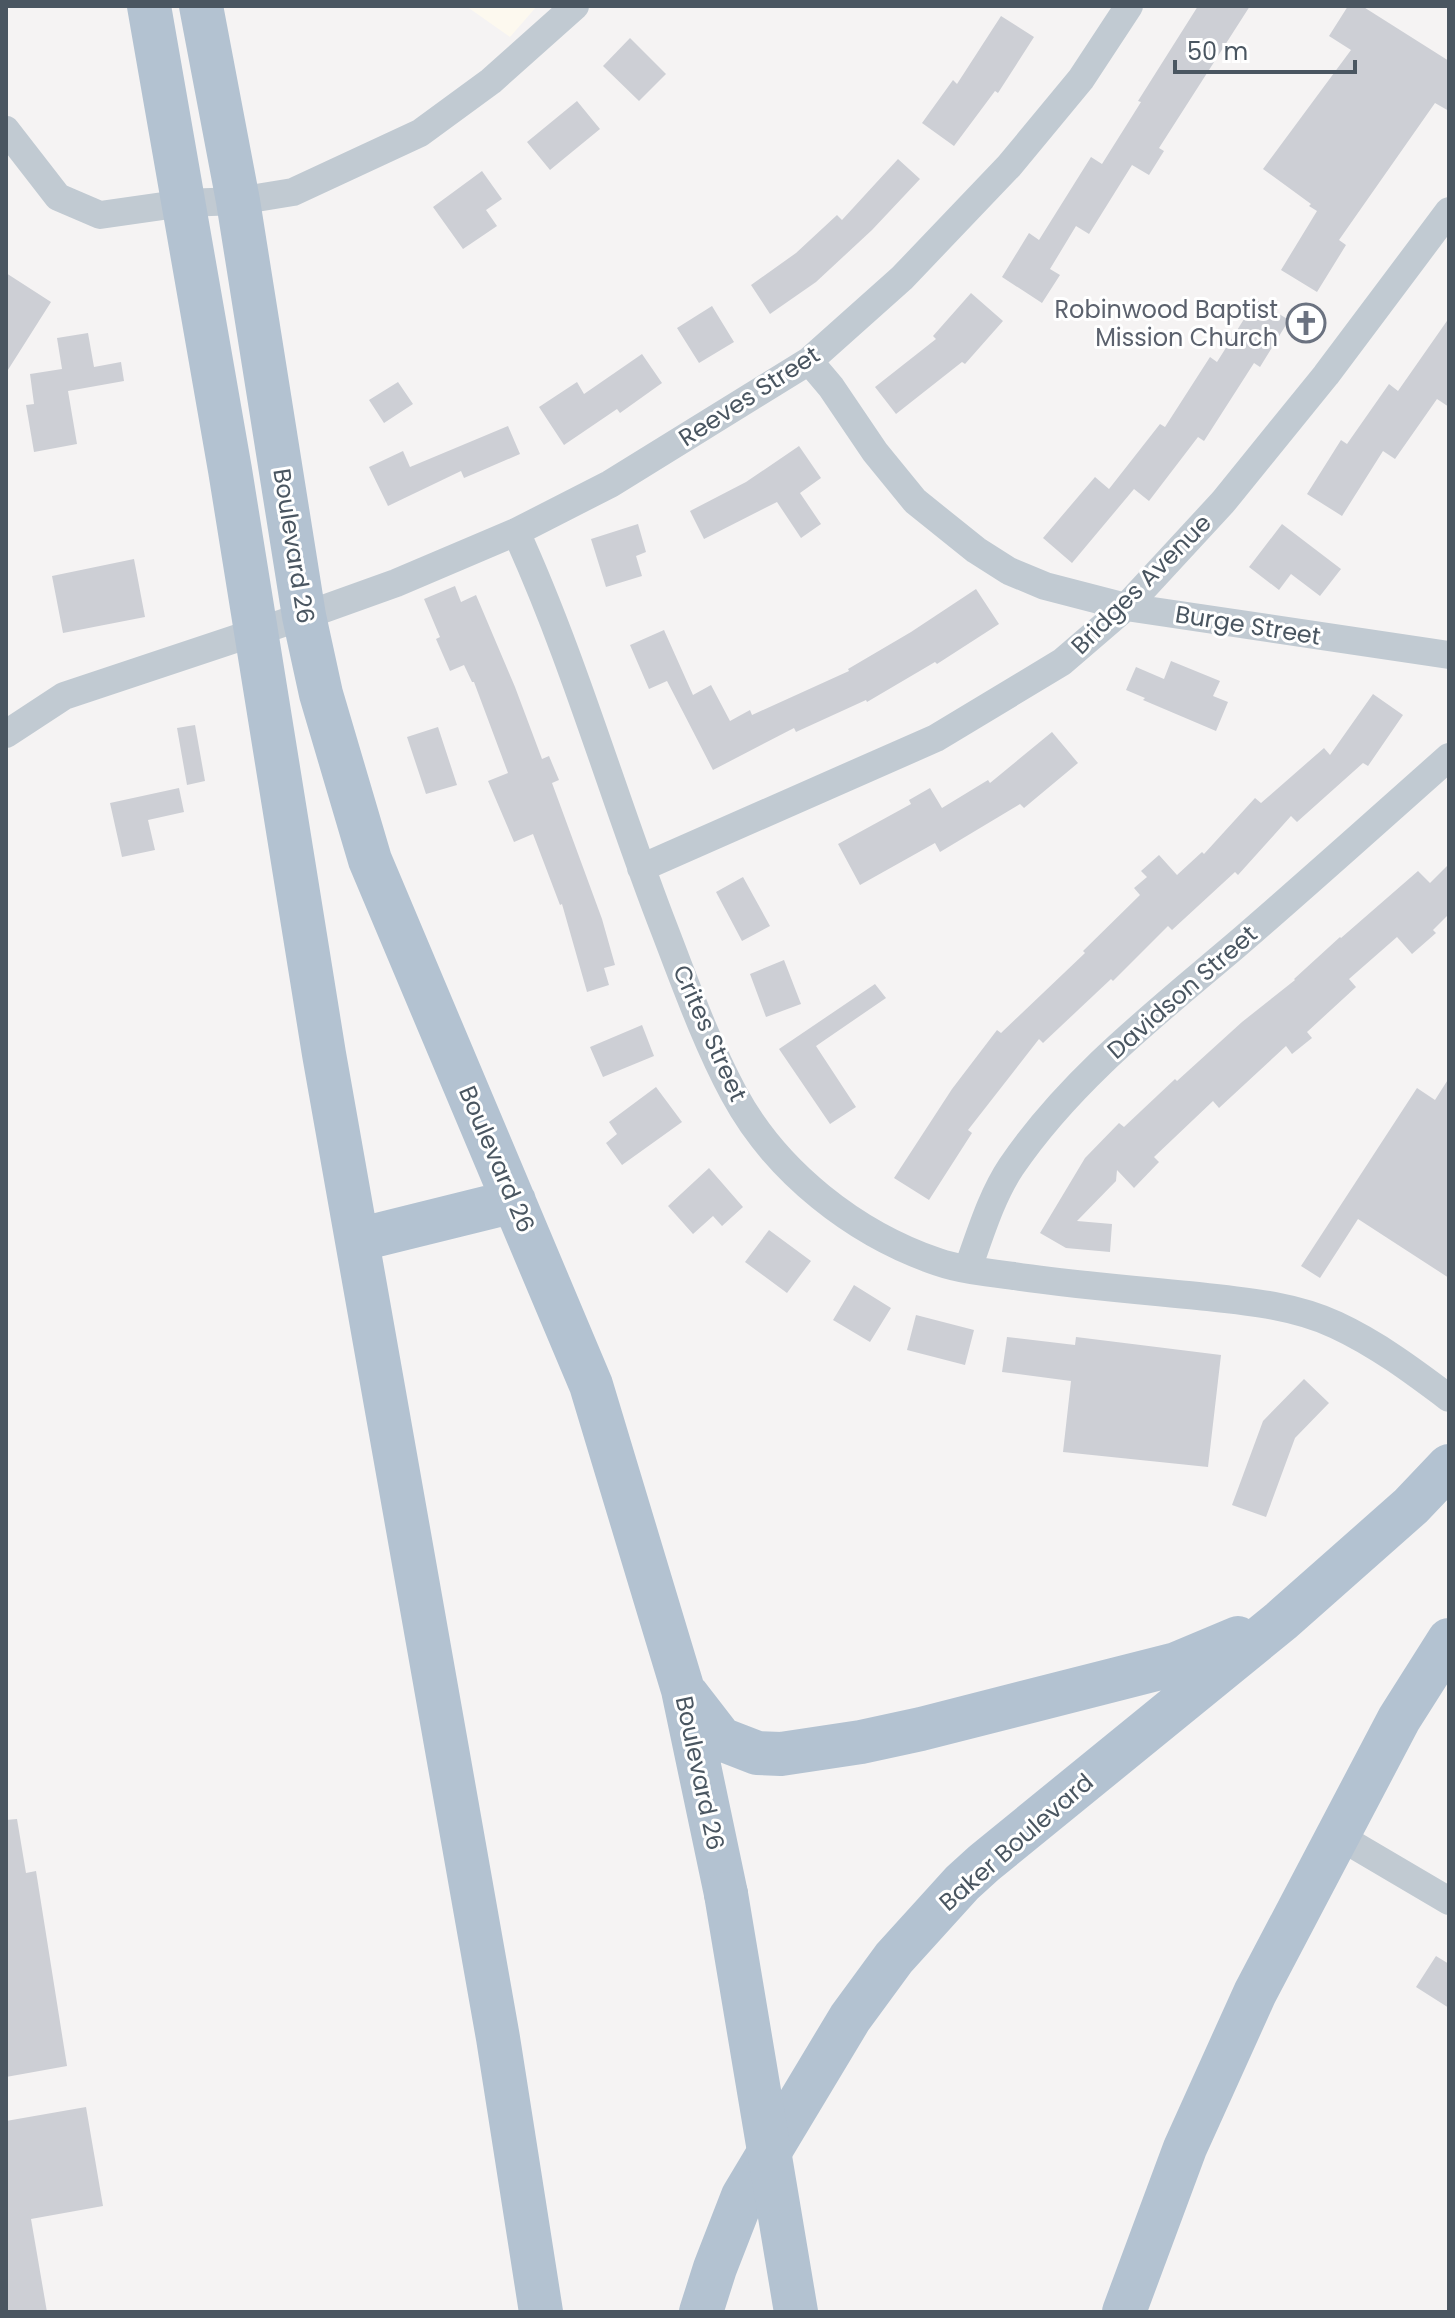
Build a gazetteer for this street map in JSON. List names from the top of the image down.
{
  "streets": {
    "main road": ["Boulevard 26", "Baker Boulevard"],
    "street": [
      "Reeves Street",
      "Bridges Avenue",
      "Burge Street",
      "Davidson Street",
      "Crites Street"
    ]
  },
  "crossings": [
    ["Reeves Street", "Boulevard 26"],
    ["Reeves Street", "Burge Street"],
    ["Reeves Street", "Crites Street"],
    ["Bridges Avenue", "Burge Street"],
    ["Bridges Avenue", "Crites Street"],
    ["Davidson Street", "Crites Street"]
  ],
  "places": {
    "church": ["Robinwood Baptist Mission Church"]
  },
  "scale_bar": "50 m"
}
